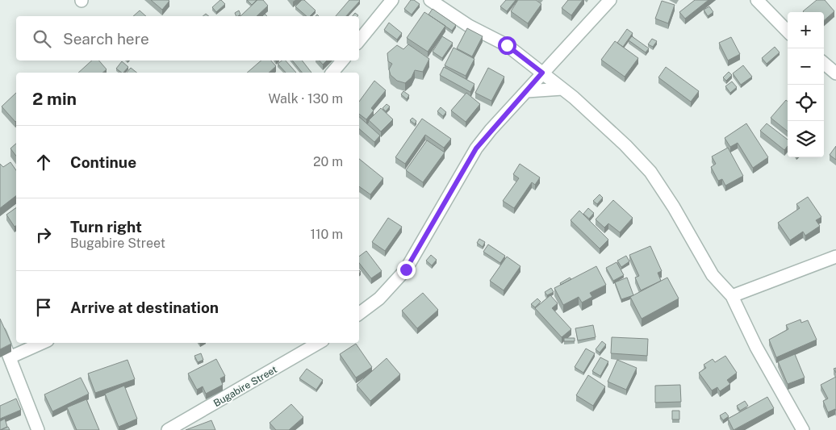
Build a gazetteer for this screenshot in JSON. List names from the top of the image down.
{
  "streets": {
    "street": ["Bugabire Street"]
  },
  "page": {
    "map_buttons": ["+", "−"],
    "search": "Search here",
    "heading": ["2 min", "Walk · 130 m"],
    "list": [
      ["Continue", "20 m"],
      ["Turn right", "Bugabire Street", "110 m"],
      "Arrive at destination"
    ]
  }
}
